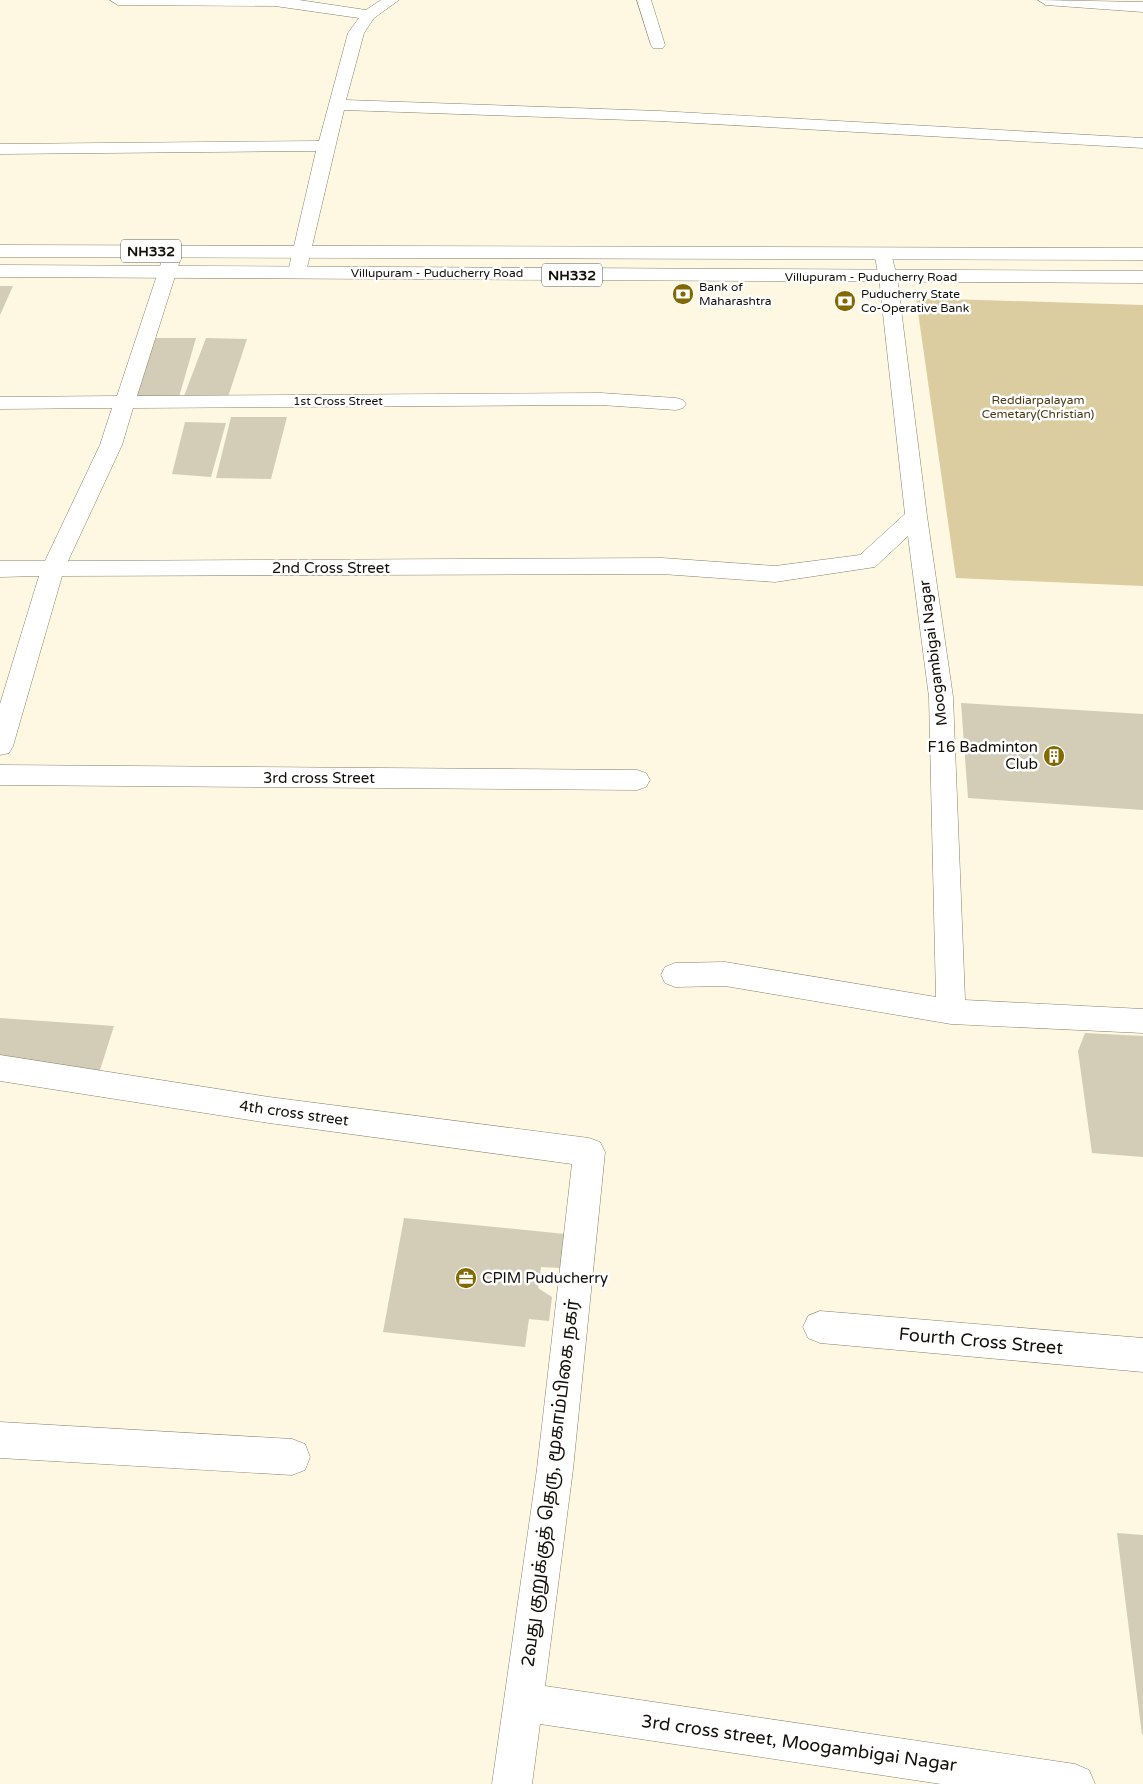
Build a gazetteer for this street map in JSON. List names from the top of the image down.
{
  "streets": {
    "main road": [
      "NH332",
      "Villupuram - Puducherry Road",
      "1st Cross Street",
      "2nd Cross Street",
      "Moogambigai Nagar",
      "3rd cross Street",
      "4th cross street",
      "Fourth Cross Street",
      "2வது குறுக்குத் தெரு, மூகாம்பிகை நகர்",
      "3rd cross street, Moogambigai Nagar"
    ]
  },
  "crossings": [
    ["Villupuram - Puducherry Road", "Moogambigai Nagar"],
    ["2nd Cross Street", "Moogambigai Nagar"],
    ["4th cross street", "2வது குறுக்குத் தெரு, மூகாம்பிகை நகர்"],
    ["2வது குறுக்குத் தெரு, மூகாம்பிகை நகர்", "3rd cross street, Moogambigai Nagar"]
  ],
  "parks": ["Reddiarpalayam Cemetary(Christian)"],
  "places": {
    "bank": ["Bank of Maharashtra", "Puducherry State Co-Operative Bank"],
    "building": ["F16 Badminton Club"],
    "office": ["CPIM Puducherry"]
  }
}
